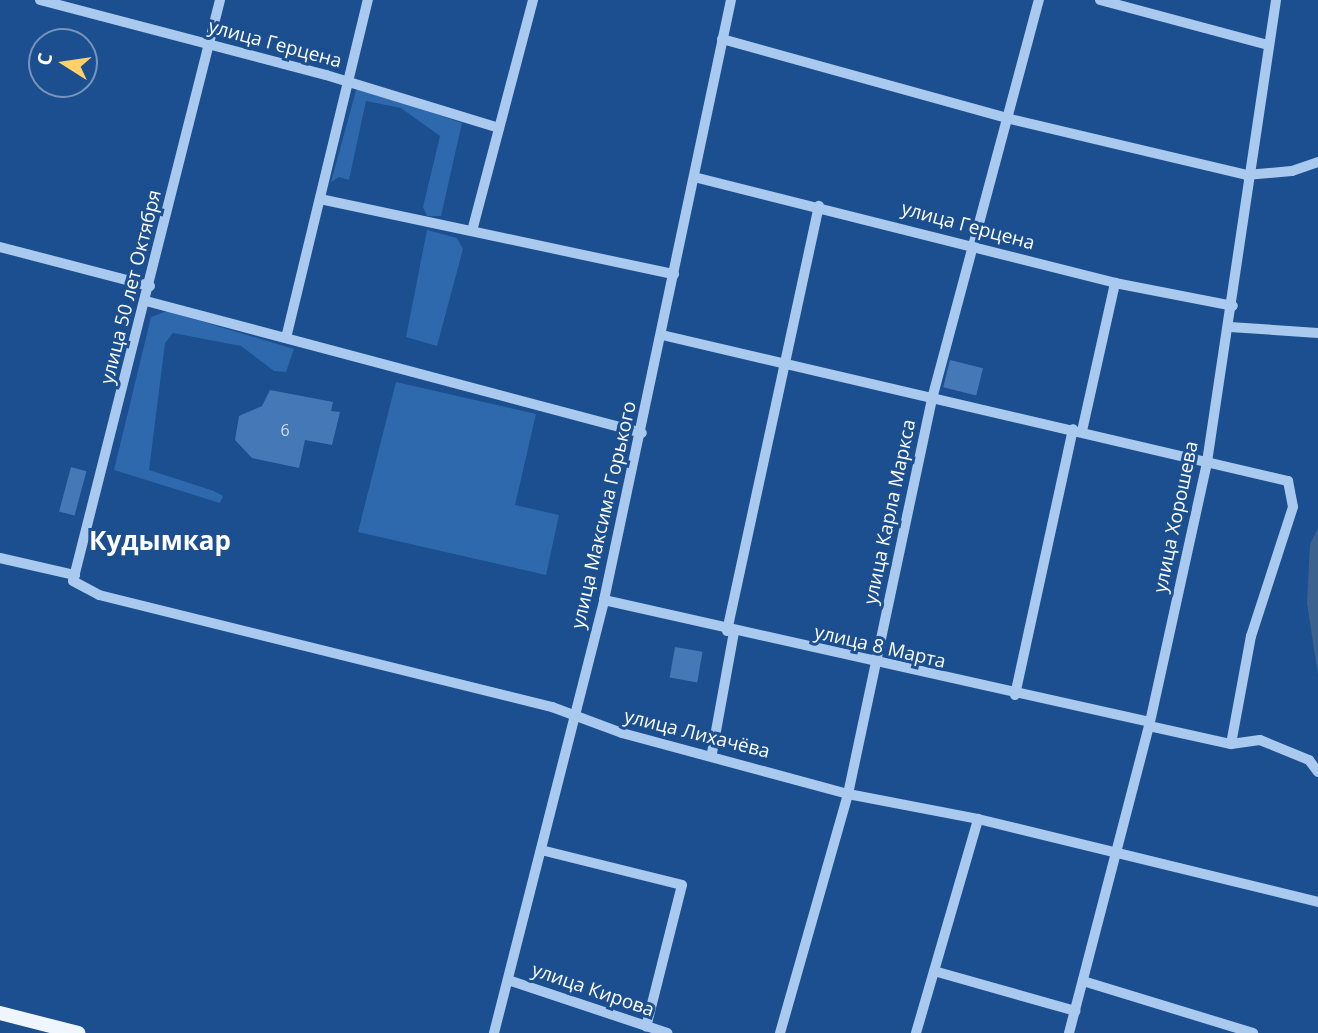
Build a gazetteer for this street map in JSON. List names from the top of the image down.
{
  "streets": {
    "street": [
      "улица Герцена",
      "улица 50 лет Октября",
      "улица Карла Маркса",
      "улица Максима Горького",
      "улица Хорошева",
      "улица 8 Марта",
      "улица Лихачёва",
      "улица Кирова"
    ]
  },
  "crossings": [
    ["улица Герцена", "улица 50 лет Октября"],
    ["улица Герцена", "улица Карла Маркса"],
    ["улица Герцена", "улица Максима Горького"],
    ["улица Герцена", "улица Хорошева"],
    ["улица 50 лет Октября", "улица Лихачёва"],
    ["улица Карла Маркса", "улица 8 Марта"],
    ["улица Карла Маркса", "улица Лихачёва"],
    ["улица Максима Горького", "улица 8 Марта"],
    ["улица Максима Горького", "улица Лихачёва"],
    ["улица Максима Горького", "улица Кирова"],
    ["улица Хорошева", "улица 8 Марта"],
    ["улица Хорошева", "улица Лихачёва"]
  ],
  "districts": ["Кудымкар"],
  "house_numbers": ["6"],
  "north": "left"
}
